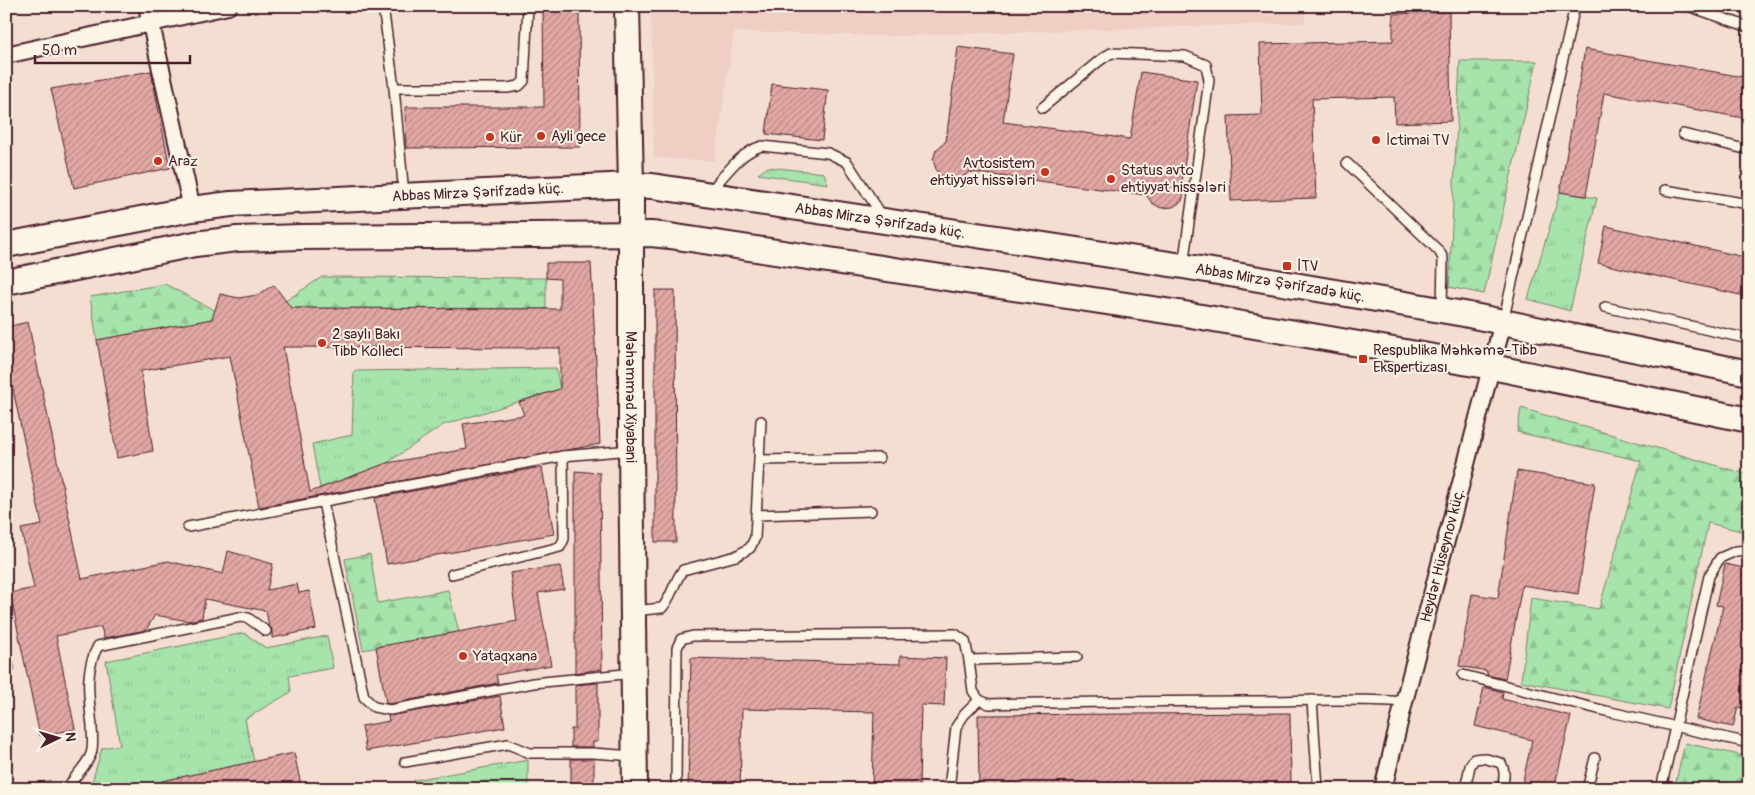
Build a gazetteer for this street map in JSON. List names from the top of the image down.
{
  "streets": {
    "main road": ["Abbas Mirzə Şərifzadə küç.", "Məhəmməd Xiyabani"],
    "street": ["Heydər Hüseynov küç."]
  },
  "crossings": [
    ["Abbas Mirzə Şərifzadə küç.", "Məhəmməd Xiyabani"],
    ["Abbas Mirzə Şərifzadə küç.", "Heydər Hüseynov küç."]
  ],
  "places": {
    "other": [
      "Ayli gece",
      "Kür",
      "İctimai TV",
      "Araz",
      "Avtosistem ehtiyyat hissələri",
      "Status avto ehtiyyat hissələri",
      "2 saylı Bakı Tibb Kolleci",
      "Yataqxana"
    ],
    "transit": ["İTV", "Respublika Məhkəmə-Tibb Ekspertizası"]
  },
  "scale_bar": "50 m",
  "north": "right"
}
